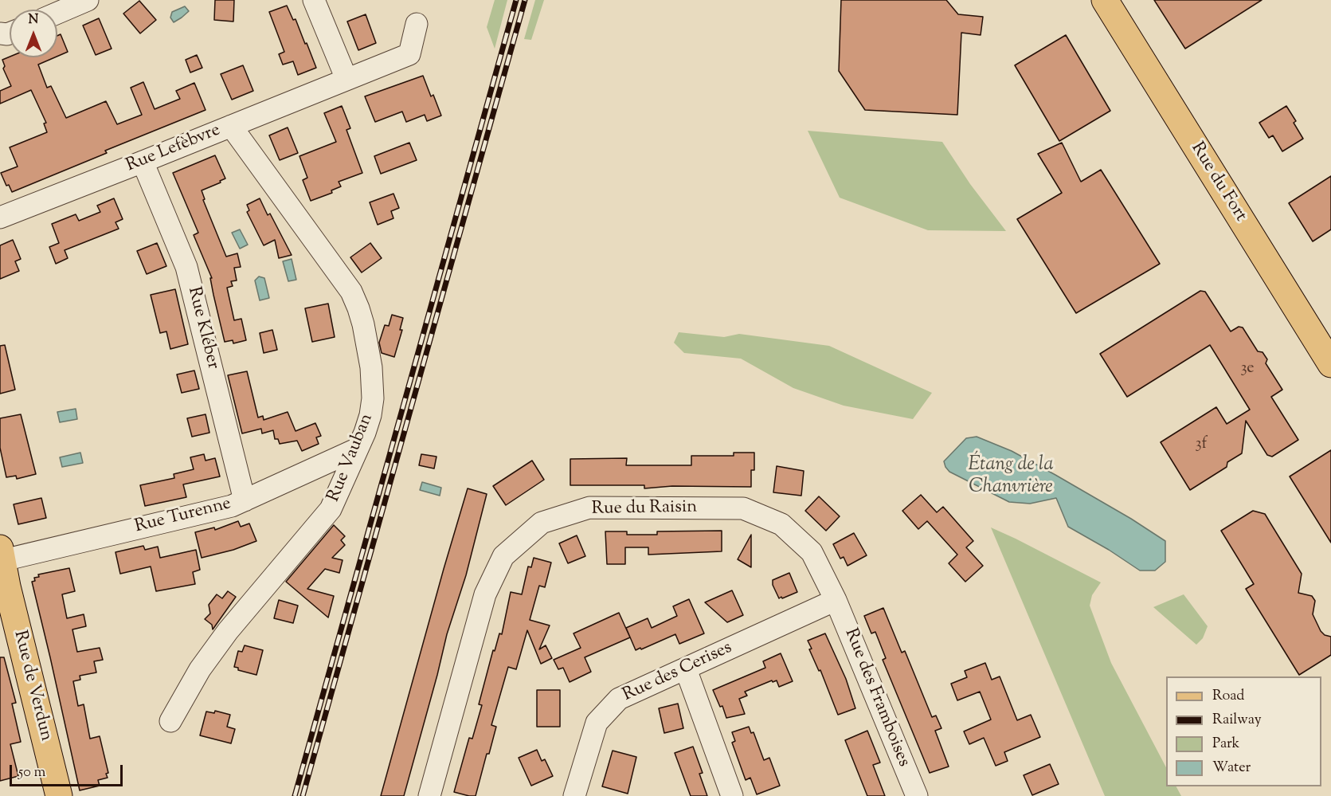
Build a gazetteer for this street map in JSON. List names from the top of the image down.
{
  "streets": {
    "main road": ["Rue du Fort", "Rue de Verdun"],
    "street": [
      "Rue Lefèbvre",
      "Rue Kléber",
      "Rue Vauban",
      "Rue du Raisin",
      "Rue Turenne",
      "Rue des Cerises",
      "Rue des Framboises"
    ]
  },
  "crossings": [
    ["Rue Lefèbvre", "Rue Kléber"],
    ["Rue Lefèbvre", "Rue Vauban"],
    ["Rue Kléber", "Rue Turenne"],
    ["Rue Vauban", "Rue Turenne"],
    ["Rue du Raisin", "Rue des Cerises"],
    ["Rue du Raisin", "Rue des Framboises"],
    ["Rue Turenne", "Rue de Verdun"],
    ["Rue des Cerises", "Rue des Framboises"]
  ],
  "water": ["Étang de la Chanvrière"],
  "house_numbers": ["3e", "3f"],
  "legend": [
    "Road",
    "Railway",
    "Park",
    "Water"
  ],
  "scale_bar": "50 m",
  "north": "top"
}
